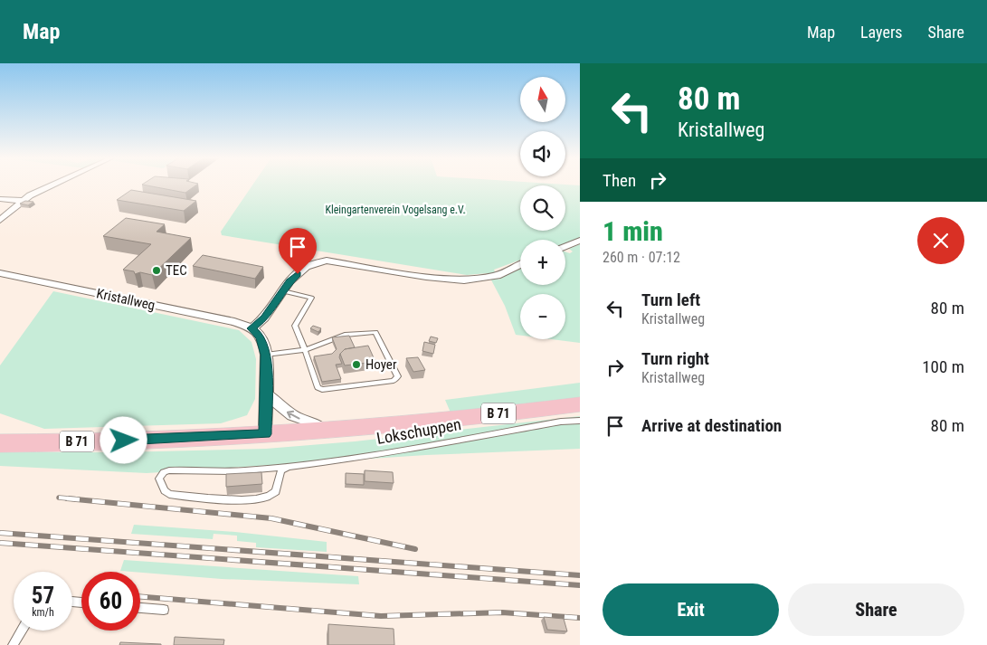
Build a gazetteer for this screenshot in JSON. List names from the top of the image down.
{
  "streets": {
    "main road": ["B 71"],
    "street": ["Kristallweg"],
    "lane": ["Lokschuppen"]
  },
  "parks": ["Kleingartenverein Vogelsang e.V."],
  "places": ["TEC", "Hoyer"],
  "north": "top",
  "page": {
    "header": "Map",
    "nav": ["Map", "Layers", "Share"],
    "turn": ["80 m", "Kristallweg"],
    "map_buttons": ["+", "−"],
    "then": "Then",
    "heading": ["1 min", "260 m · 07:12"],
    "list": [
      {
        "name": "Turn left",
        "note": "Kristallweg",
        "value": "80 m"
      },
      {
        "name": "Turn right",
        "note": "Kristallweg",
        "value": "100 m"
      },
      {
        "name": "Arrive at destination",
        "value": "80 m"
      }
    ],
    "speed": "57 km/h",
    "limit": "60",
    "buttons": ["Exit", "Share"]
  }
}
